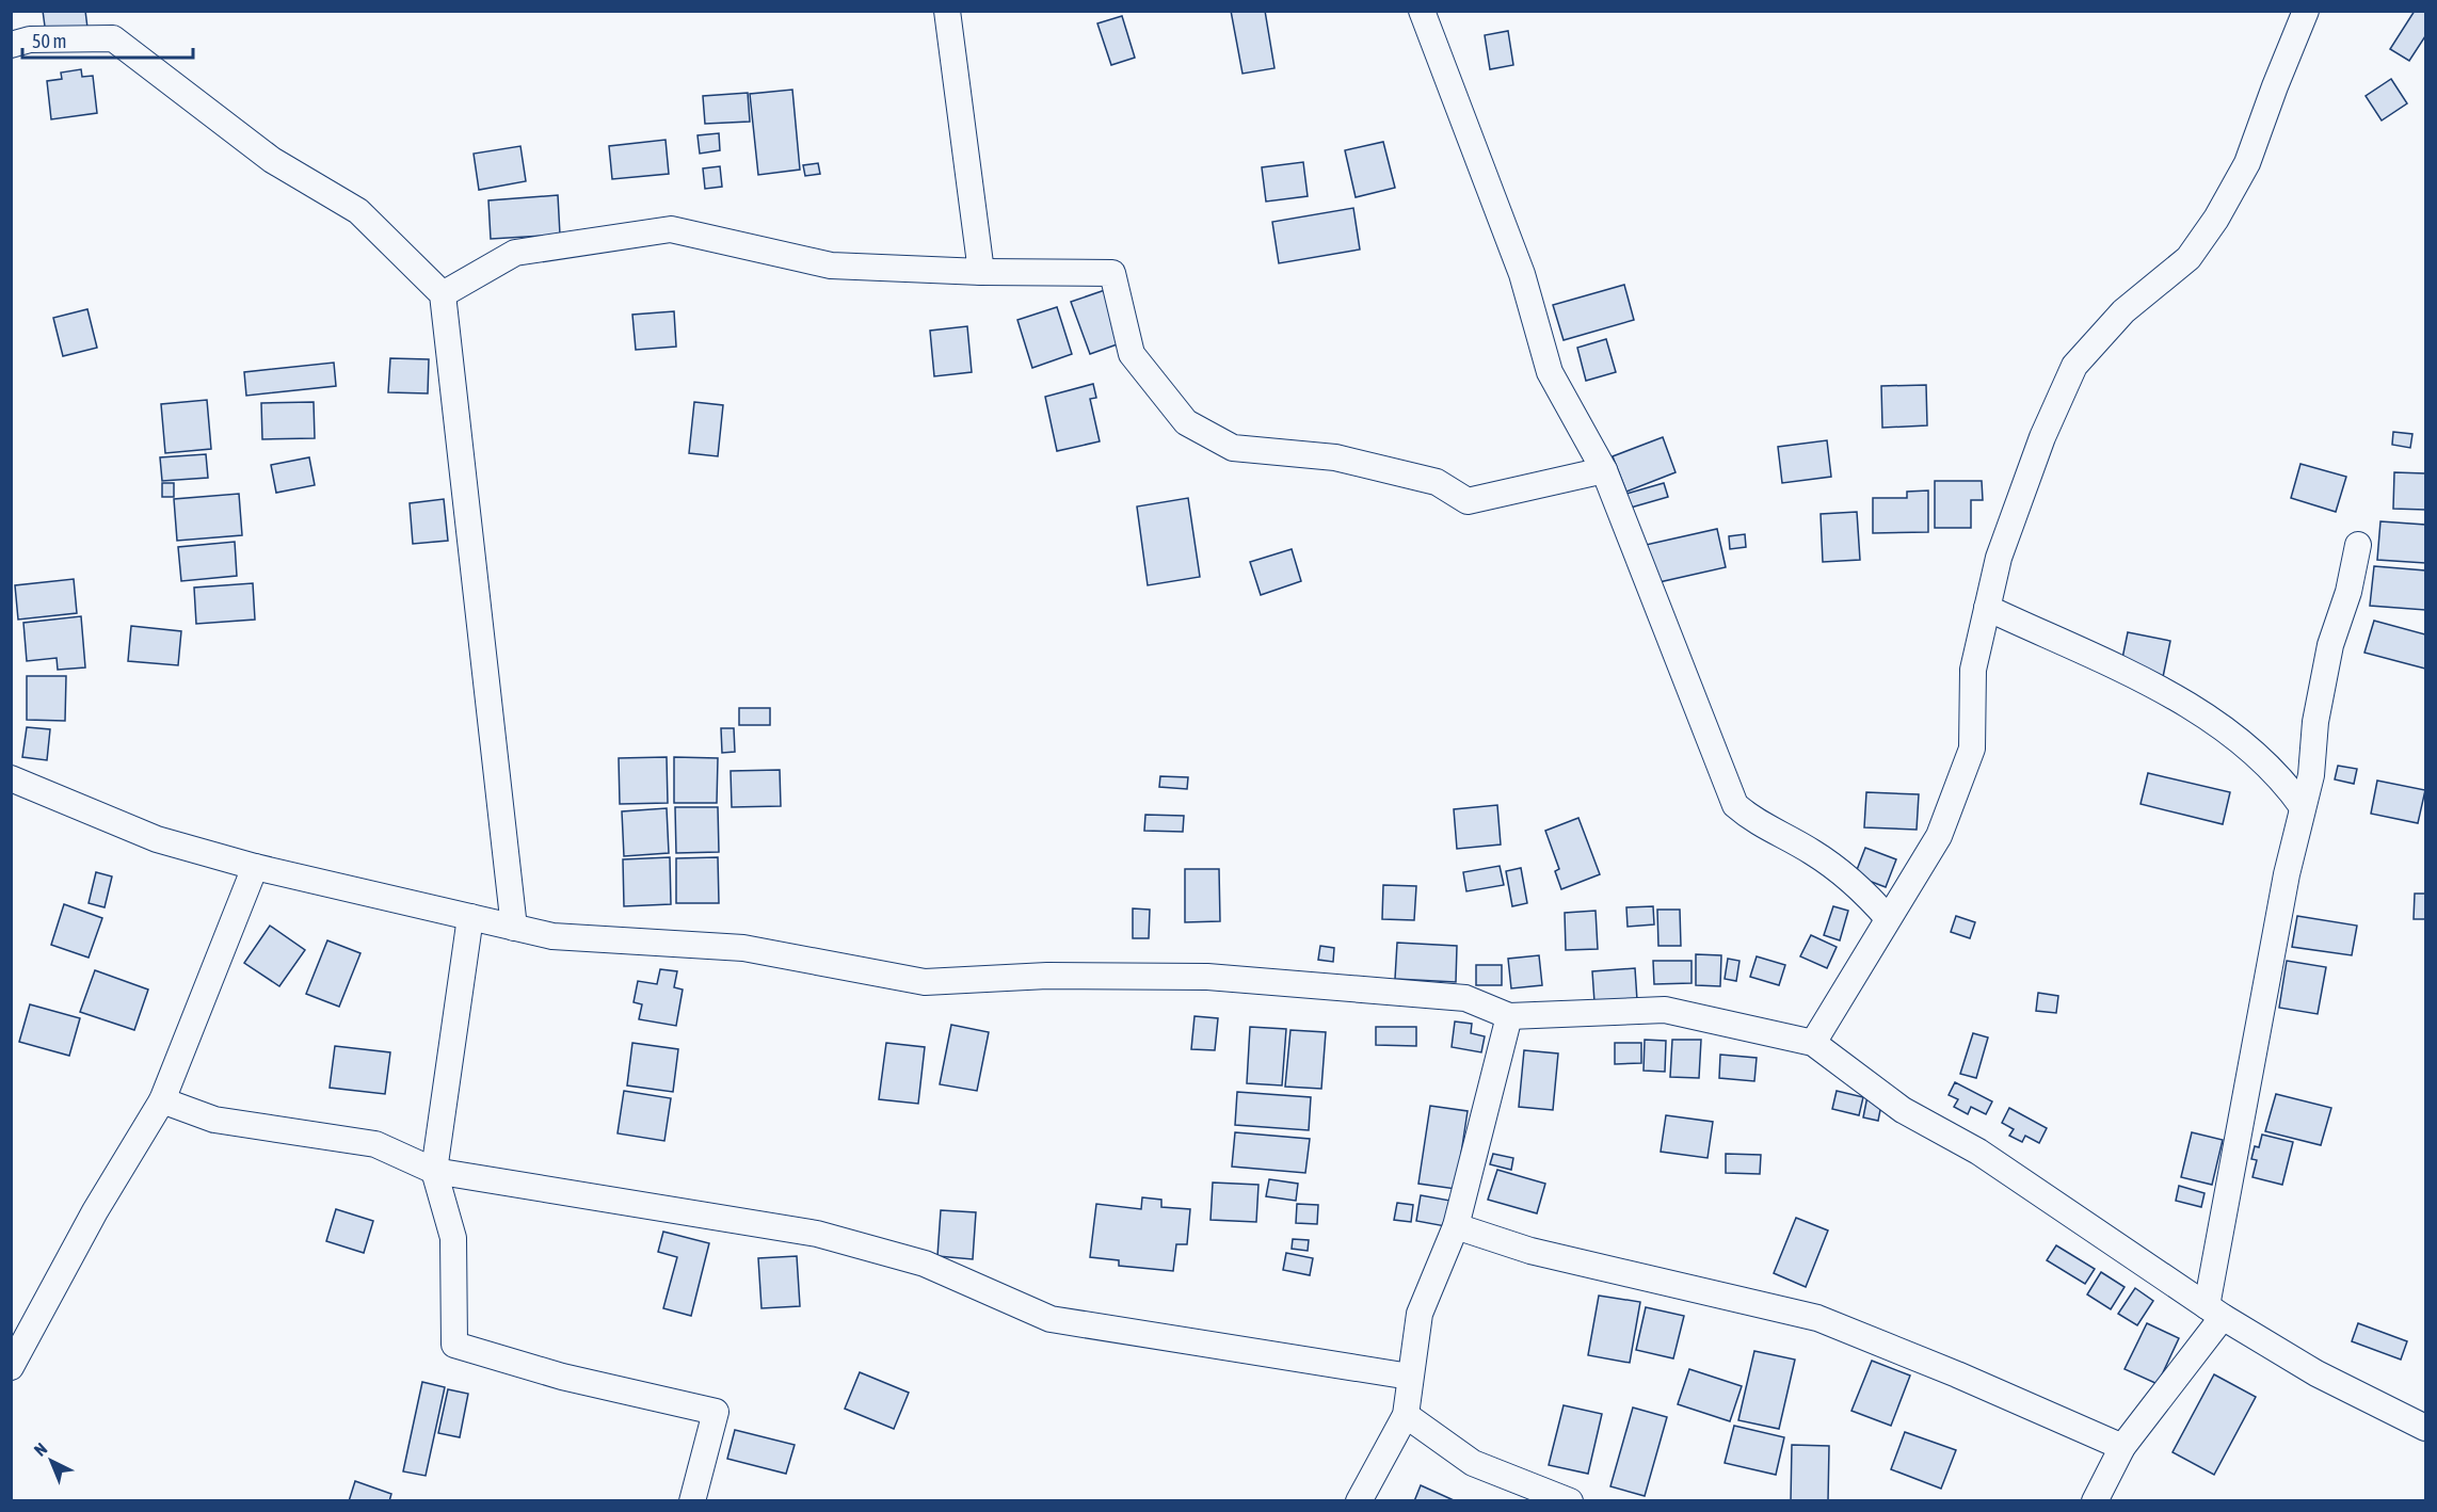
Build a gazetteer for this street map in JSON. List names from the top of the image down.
{
  "scale_bar": "50 m",
  "north": "top left"
}
